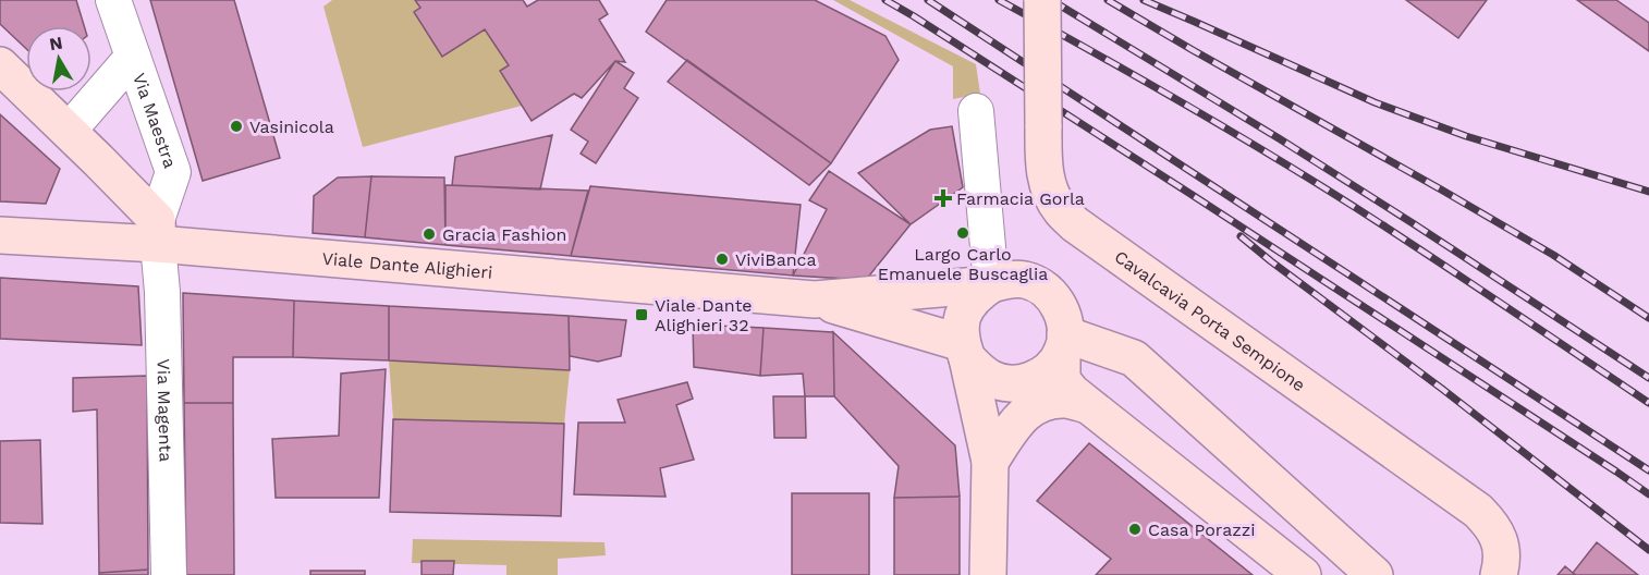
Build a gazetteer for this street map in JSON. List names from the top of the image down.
{
  "streets": {
    "main road": ["Viale Dante Alighieri", "Cavalcavia Porta Sempione"],
    "street": ["Via Maestra", "Via Magenta"]
  },
  "crossings": [
    ["Via Maestra", "Viale Dante Alighieri"],
    ["Via Maestra", "Via Magenta"],
    ["Viale Dante Alighieri", "Via Magenta"]
  ],
  "places": {
    "other": [
      "Vasinicola",
      "Largo Carlo Emanuele Buscaglia",
      "Gracia Fashion",
      "ViviBanca",
      "Casa Porazzi"
    ],
    "health": ["Farmacia Gorla"],
    "transit": ["Viale Dante Alighieri 32"]
  },
  "north": "top"
}
